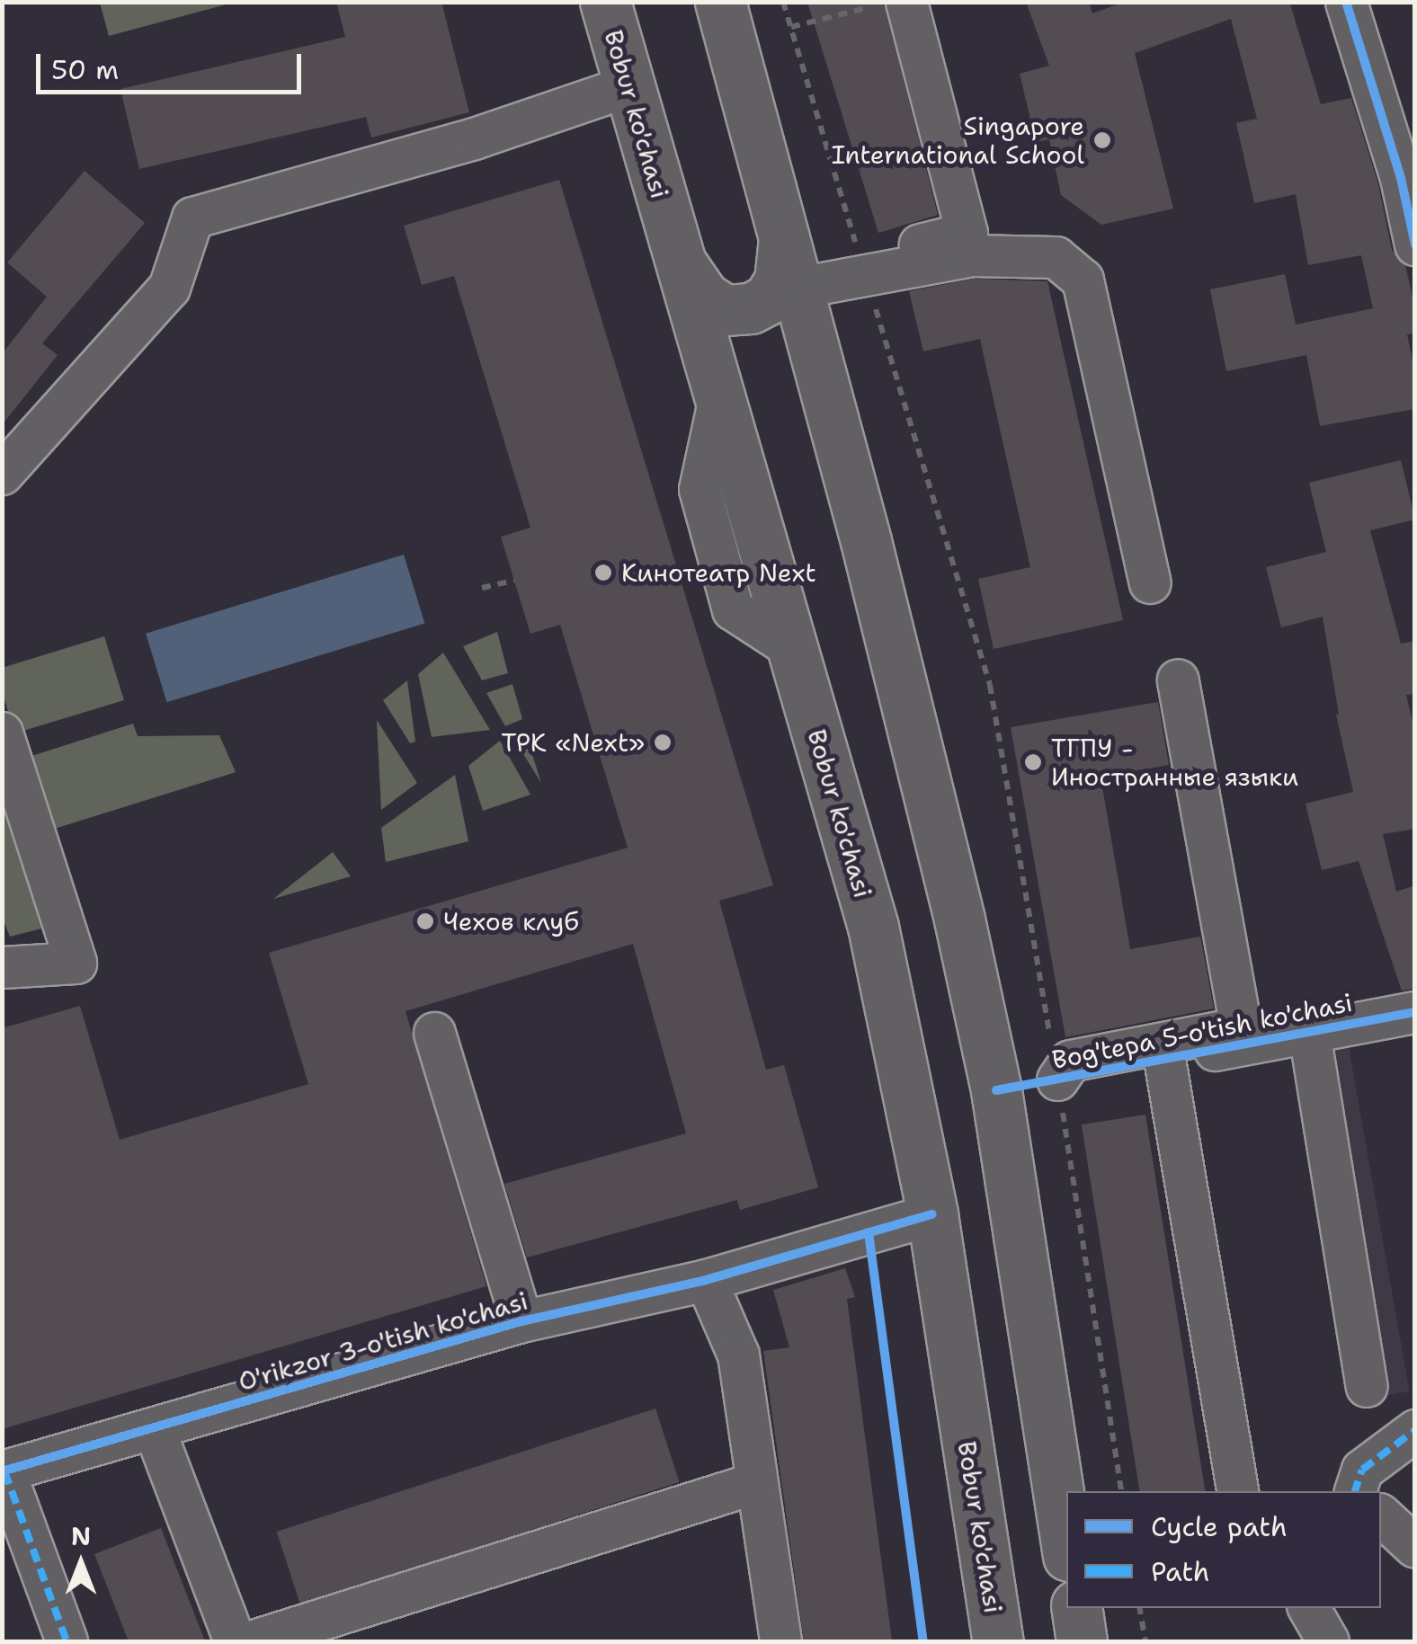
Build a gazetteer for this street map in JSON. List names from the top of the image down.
{
  "streets": {
    "main road": ["Bobur ko'chasi"],
    "street": ["Bog'tepa 5-o'tish ko'chasi", "O'rikzor 3-o'tish ko'chasi"]
  },
  "crossings": [
    ["Bobur ko'chasi", "O'rikzor 3-o'tish ko'chasi"]
  ],
  "places": [
    "Singapore International School",
    "Кинотеатр Next",
    "ТРК «Next»",
    "ТГПУ - Иностранные языки",
    "Чехов клуб"
  ],
  "legend": ["Cycle path", "Path"],
  "scale_bar": "50 m",
  "north": "top"
}
